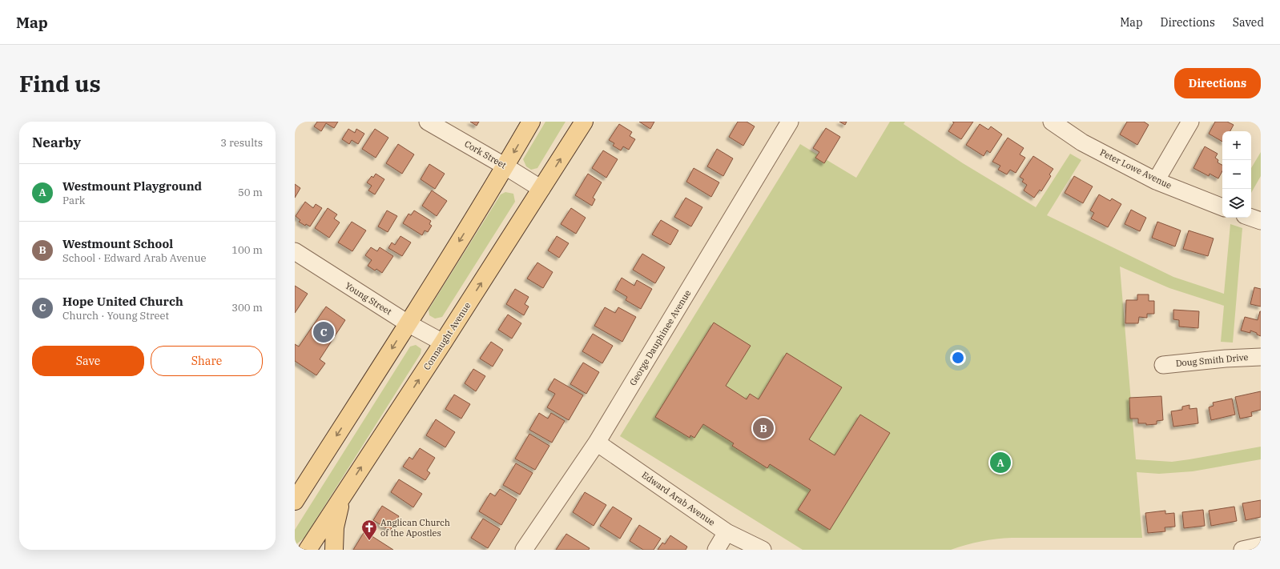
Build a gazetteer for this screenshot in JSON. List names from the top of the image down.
{
  "streets": {
    "main road": ["Connaught Avenue"],
    "street": [
      "Cork Street",
      "Peter Lowe Avenue",
      "Young Street",
      "George Dauphinee Avenue",
      "Doug Smith Drive",
      "Edward Arab Avenue"
    ]
  },
  "crossings": [
    ["Cork Street", "Connaught Avenue"],
    ["Young Street", "Connaught Avenue"],
    ["George Dauphinee Avenue", "Edward Arab Avenue"]
  ],
  "places": {
    "church": ["Anglican Church of the Apostles"]
  },
  "page": {
    "header": "Map",
    "nav": ["Map", "Directions", "Saved"],
    "buttons": [
      "Directions",
      ["Save", "Share"]
    ],
    "title": "Find us",
    "heading": ["Nearby", "3 results"],
    "map_buttons": ["+", "−"],
    "list": [
      {
        "mark": "A",
        "name": "Westmount Playground",
        "note": "Park",
        "value": "50 m"
      },
      {
        "mark": "B",
        "name": "Westmount School",
        "note": "School · Edward Arab Avenue",
        "value": "100 m"
      },
      {
        "mark": "C",
        "name": "Hope United Church",
        "note": "Church · Young Street",
        "value": "300 m"
      }
    ],
    "pins": ["C", "B", "A"]
  }
}
